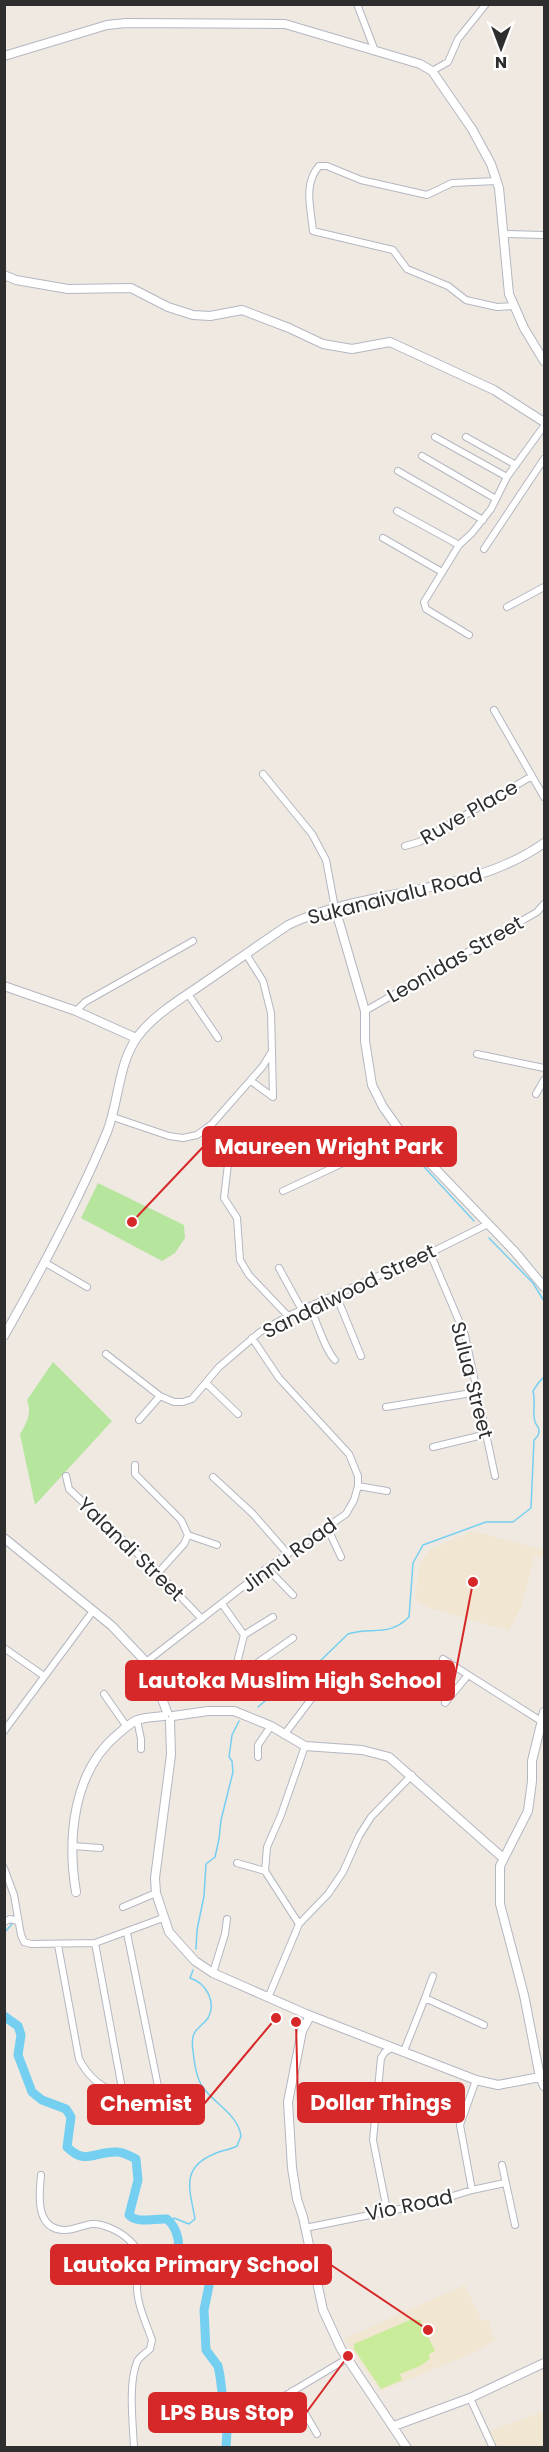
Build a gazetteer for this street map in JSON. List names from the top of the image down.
{
  "streets": {
    "main road": ["Sukanaivalu Road"],
    "street": [
      "Ruve Place",
      "Leonidas Street",
      "Sandalwood Street",
      "Sulua Street",
      "Yalandi Street",
      "Jinnu Road",
      "Vio Road"
    ]
  },
  "crossings": [
    ["Sandalwood Street", "Sulua Street"],
    ["Yalandi Street", "Jinnu Road"]
  ],
  "places": [
    "Maureen Wright Park",
    "Lautoka Muslim High School",
    "Chemist",
    "Dollar Things",
    "Lautoka Primary School",
    "LPS Bus Stop"
  ],
  "north": "bottom"
}
